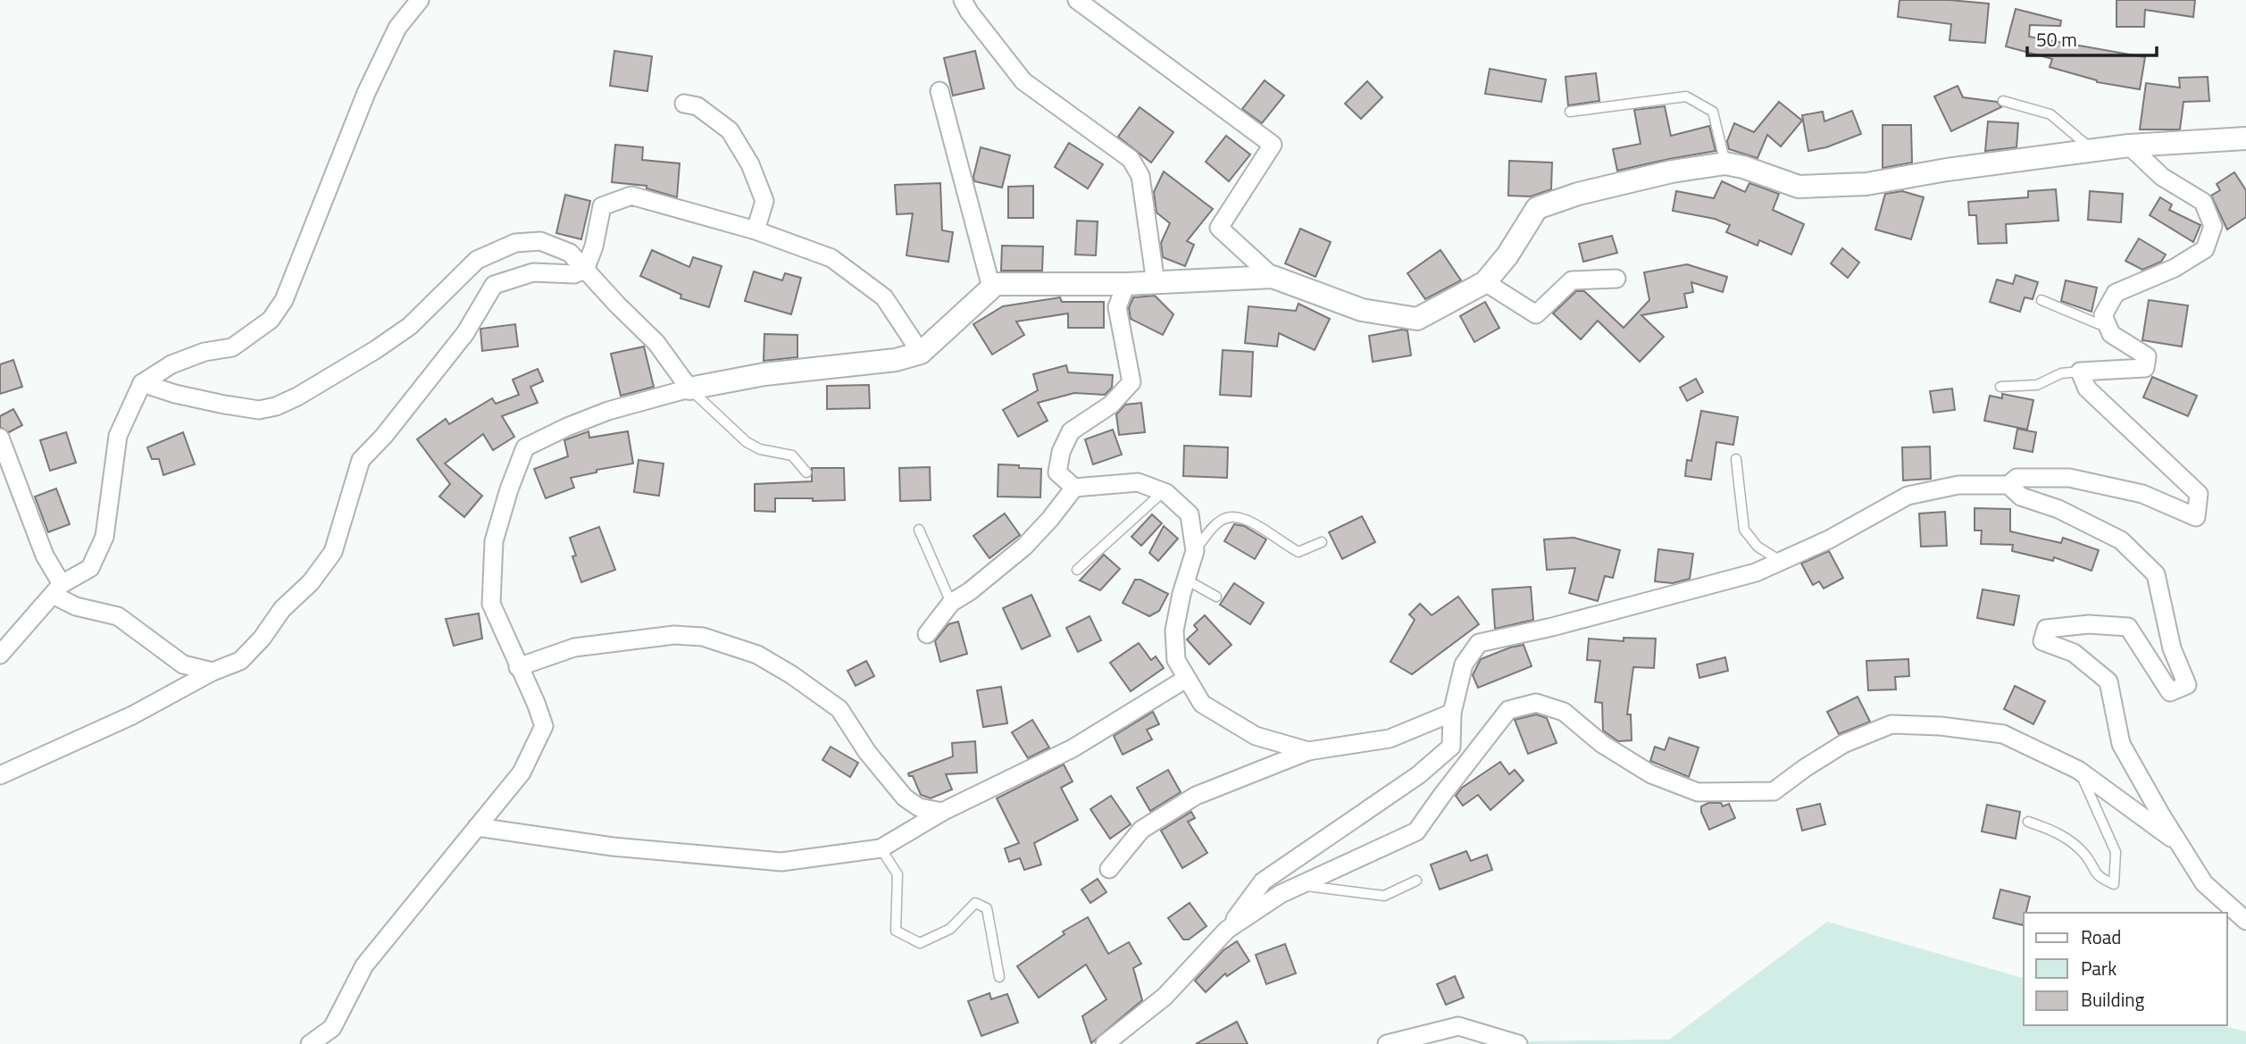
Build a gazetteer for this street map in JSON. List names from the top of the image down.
{
  "legend": ["Road", "Park", "Building"],
  "scale_bar": "50 m"
}
